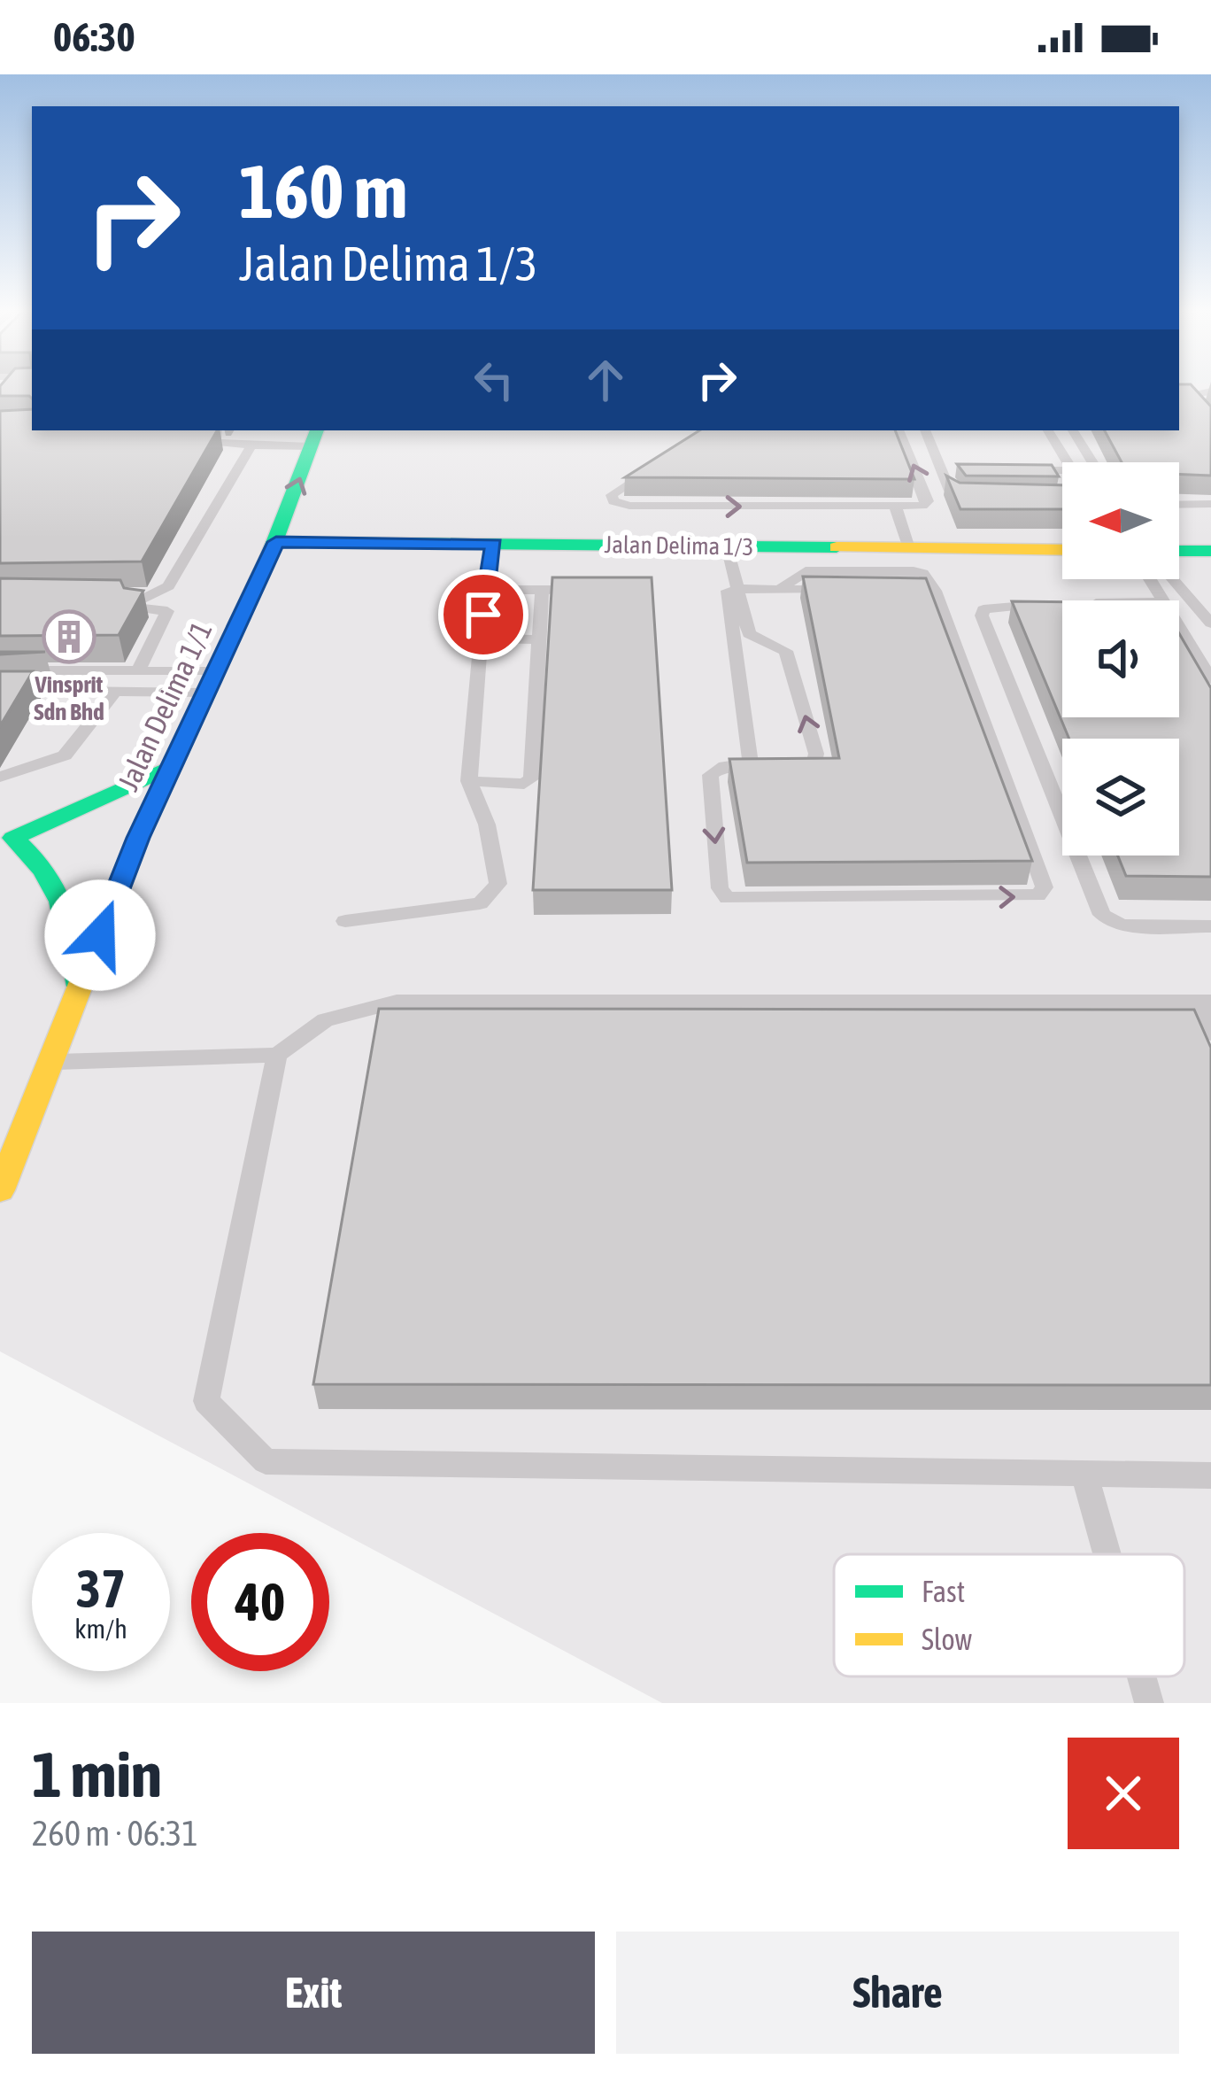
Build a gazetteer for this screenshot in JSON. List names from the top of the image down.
{
  "streets": {
    "street": ["Jalan Delima 1/3", "Jalan Delima 1/1"]
  },
  "crossings": [
    ["Jalan Delima 1/3", "Jalan Delima 1/1"]
  ],
  "places": {
    "building": ["Vinsprit Sdn Bhd"]
  },
  "legend": ["Fast", "Slow"],
  "north": "left",
  "page": {
    "status": "06:30",
    "turn": ["160 m", "Jalan Delima 1/3"],
    "speed": "37 km/h",
    "limit": "40",
    "heading": ["1 min", "260 m · 06:31"],
    "buttons": ["Exit", "Share"]
  }
}
